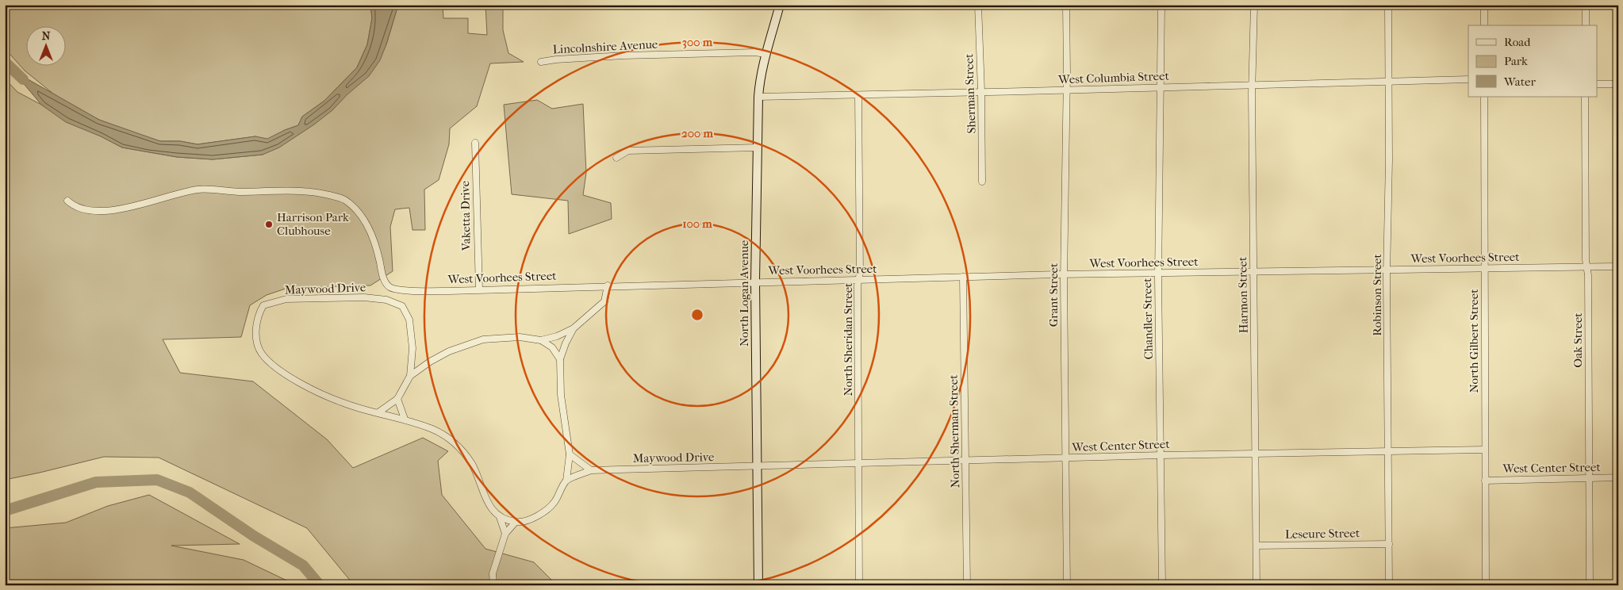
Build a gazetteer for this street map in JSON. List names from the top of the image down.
{
  "streets": {
    "street": [
      "Lincolnshire Avenue",
      "West Columbia Street",
      "Sherman Street",
      "Vaketta Drive",
      "West Voorhees Street",
      "Maywood Drive",
      "North Logan Avenue",
      "Grant Street",
      "Harmon Street",
      "Robinson Street",
      "Chandler Street",
      "North Sheridan Street",
      "Oak Street",
      "North Gilbert Street",
      "North Sherman Street",
      "West Center Street",
      "Leseure Street"
    ]
  },
  "crossings": [
    ["Lincolnshire Avenue", "North Logan Avenue"],
    ["West Columbia Street", "Sherman Street"],
    ["West Columbia Street", "North Logan Avenue"],
    ["West Columbia Street", "Grant Street"],
    ["West Columbia Street", "Harmon Street"],
    ["West Columbia Street", "Robinson Street"],
    ["West Columbia Street", "Chandler Street"],
    ["West Columbia Street", "North Sheridan Street"],
    ["Vaketta Drive", "West Voorhees Street"],
    ["West Voorhees Street", "Maywood Drive"],
    ["West Voorhees Street", "North Logan Avenue"],
    ["West Voorhees Street", "Grant Street"],
    ["West Voorhees Street", "Harmon Street"],
    ["West Voorhees Street", "Robinson Street"],
    ["West Voorhees Street", "Chandler Street"],
    ["West Voorhees Street", "North Sheridan Street"],
    ["West Voorhees Street", "Oak Street"],
    ["West Voorhees Street", "North Gilbert Street"],
    ["West Voorhees Street", "North Sherman Street"],
    ["Maywood Drive", "North Logan Avenue"],
    ["Maywood Drive", "West Center Street"],
    ["North Logan Avenue", "West Center Street"],
    ["Grant Street", "West Center Street"],
    ["Harmon Street", "West Center Street"],
    ["Harmon Street", "Leseure Street"],
    ["Robinson Street", "West Center Street"],
    ["Robinson Street", "Leseure Street"],
    ["Chandler Street", "West Center Street"],
    ["North Sheridan Street", "West Center Street"],
    ["Oak Street", "West Center Street"],
    ["North Gilbert Street", "West Center Street"],
    ["North Sherman Street", "West Center Street"]
  ],
  "places": ["Harrison Park Clubhouse"],
  "legend": ["Road", "Park", "Water"],
  "north": "top",
  "rings": ["300 m", "200 m", "100 m"]
}
